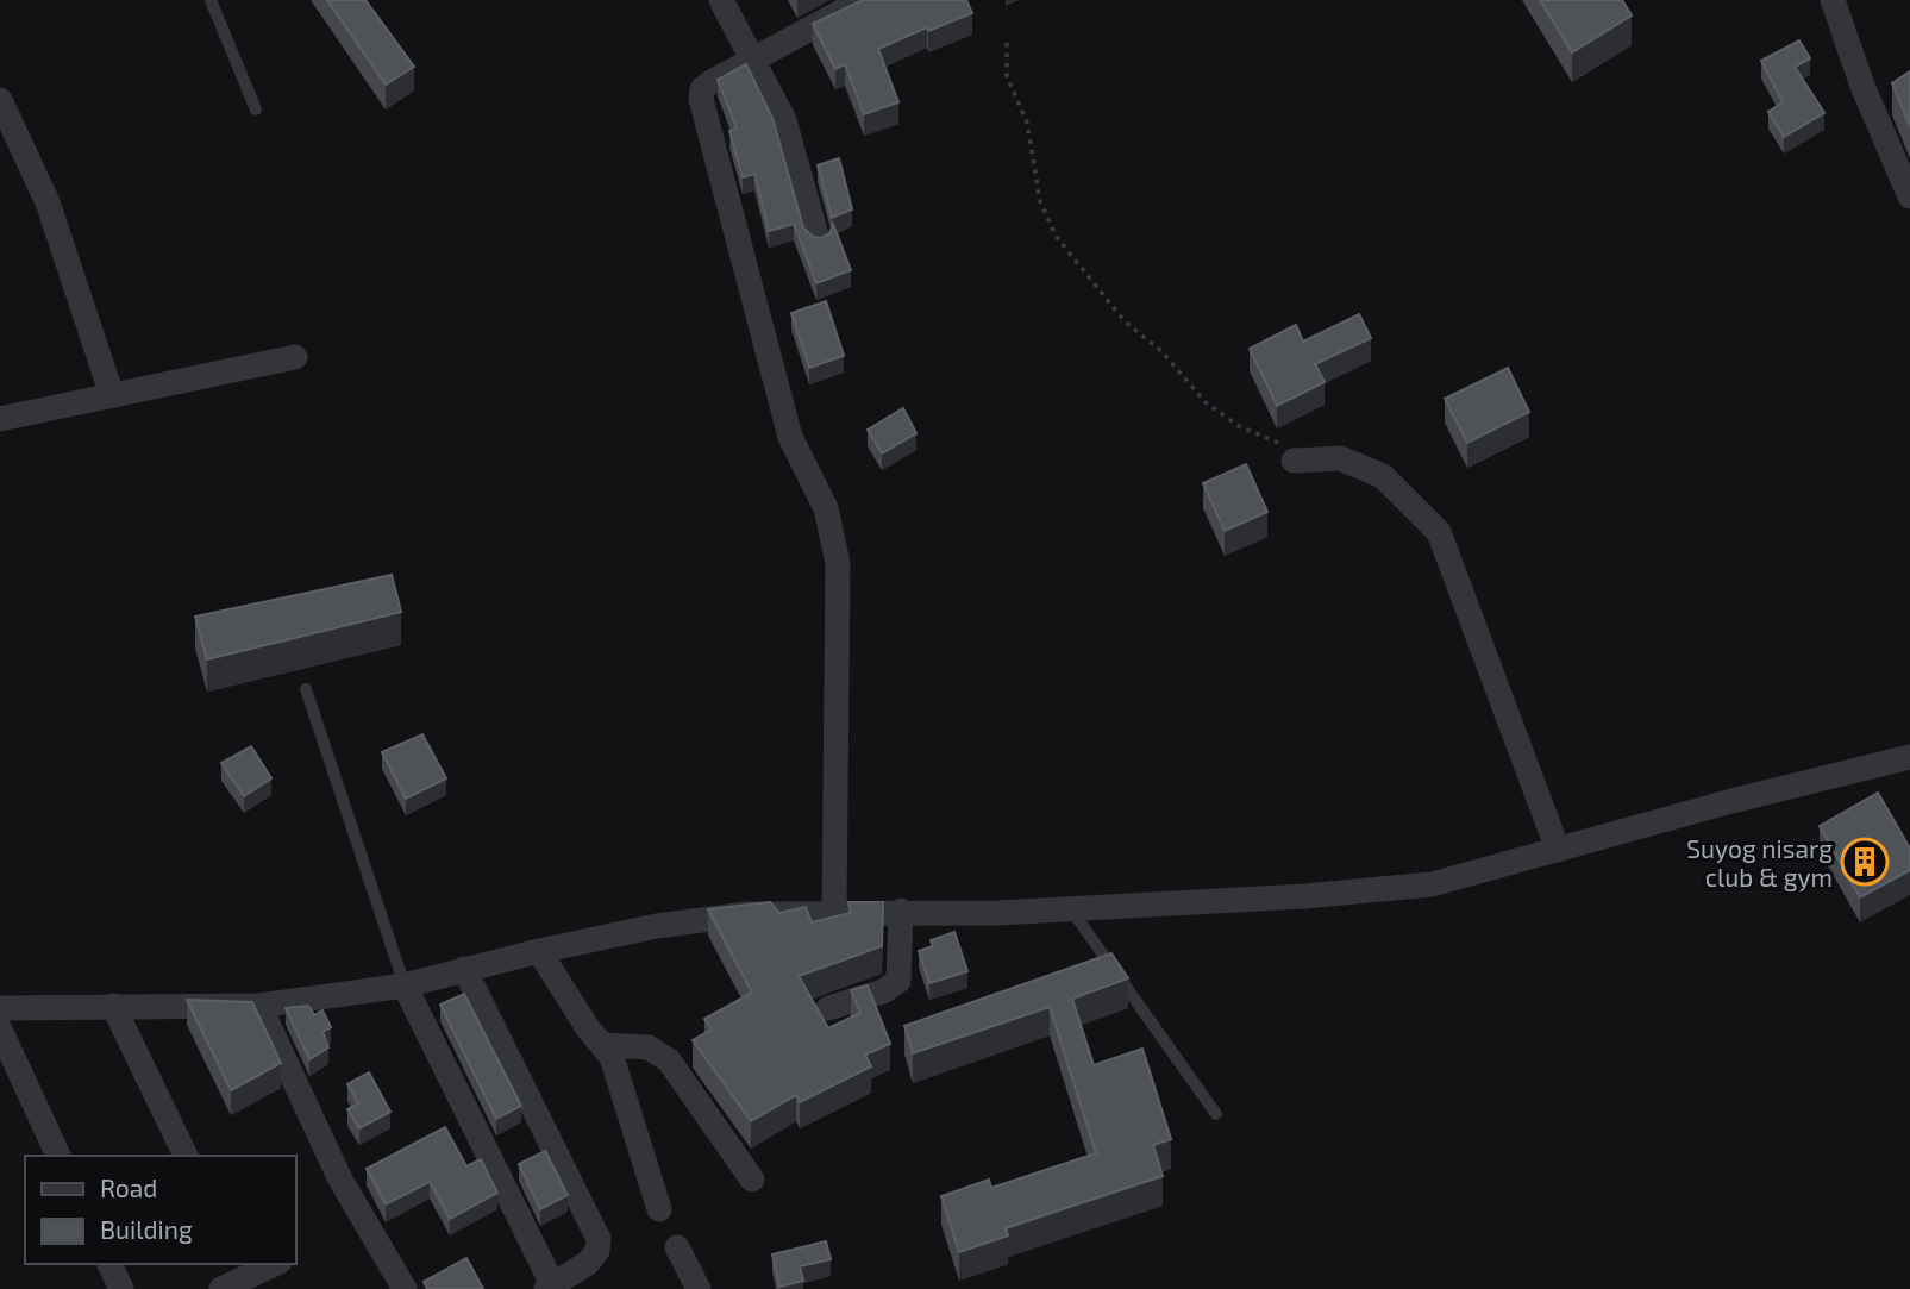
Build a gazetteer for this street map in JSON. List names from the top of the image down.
{
  "places": {
    "building": ["Suyog nisarg club & gym"]
  },
  "legend": ["Road", "Building"]
}
